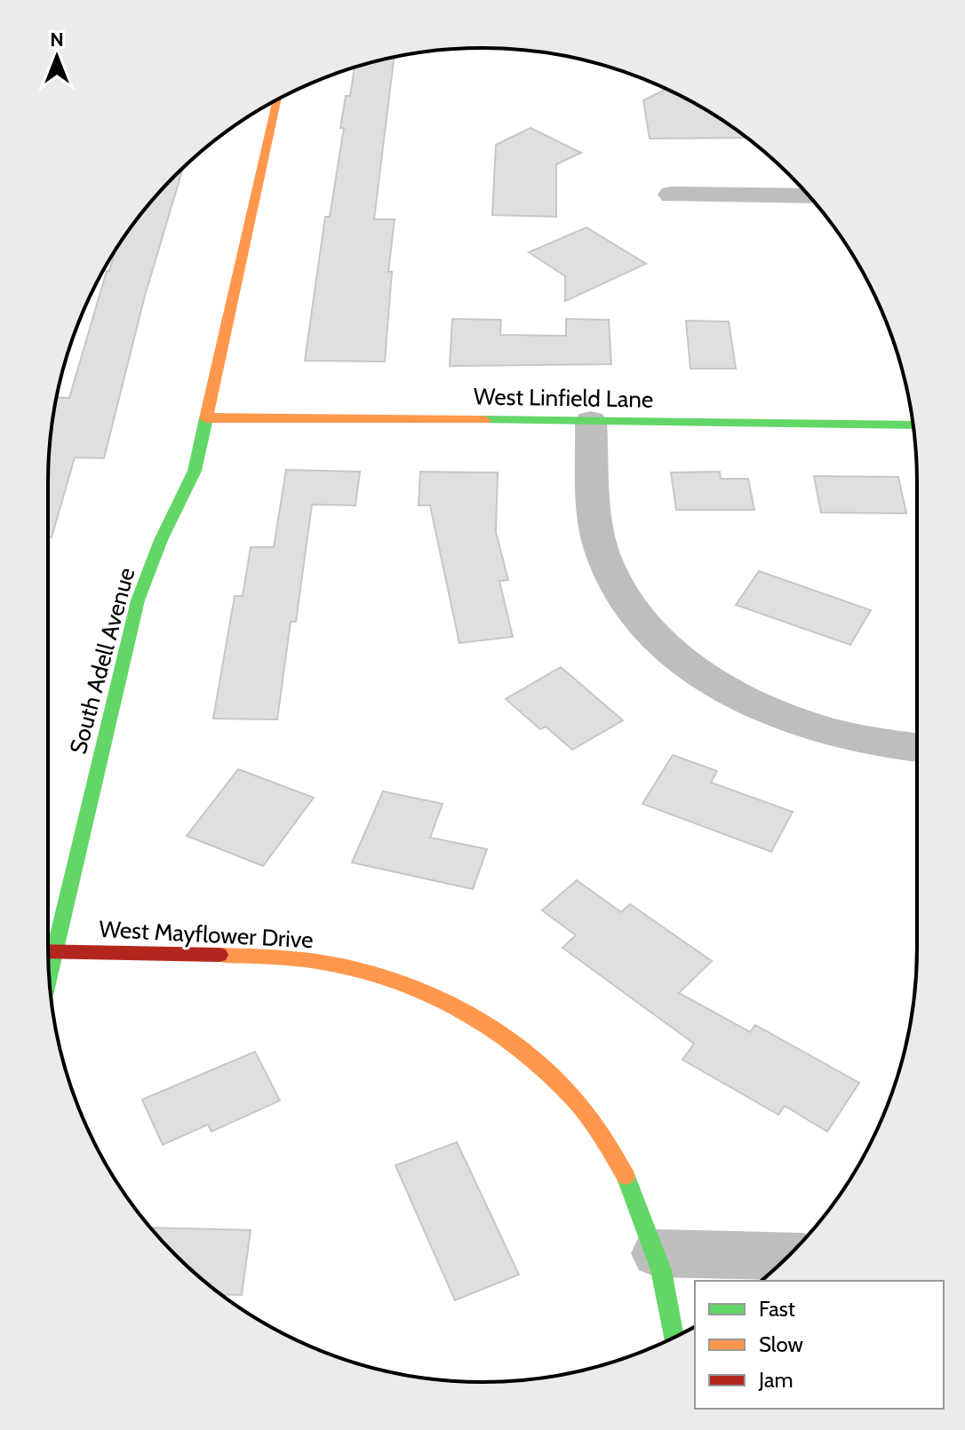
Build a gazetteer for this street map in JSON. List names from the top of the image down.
{
  "streets": {
    "street": ["West Linfield Lane", "South Adell Avenue", "West Mayflower Drive"]
  },
  "crossings": [
    ["West Linfield Lane", "South Adell Avenue"],
    ["South Adell Avenue", "West Mayflower Drive"]
  ],
  "legend": ["Fast", "Slow", "Jam"],
  "north": "top"
}
